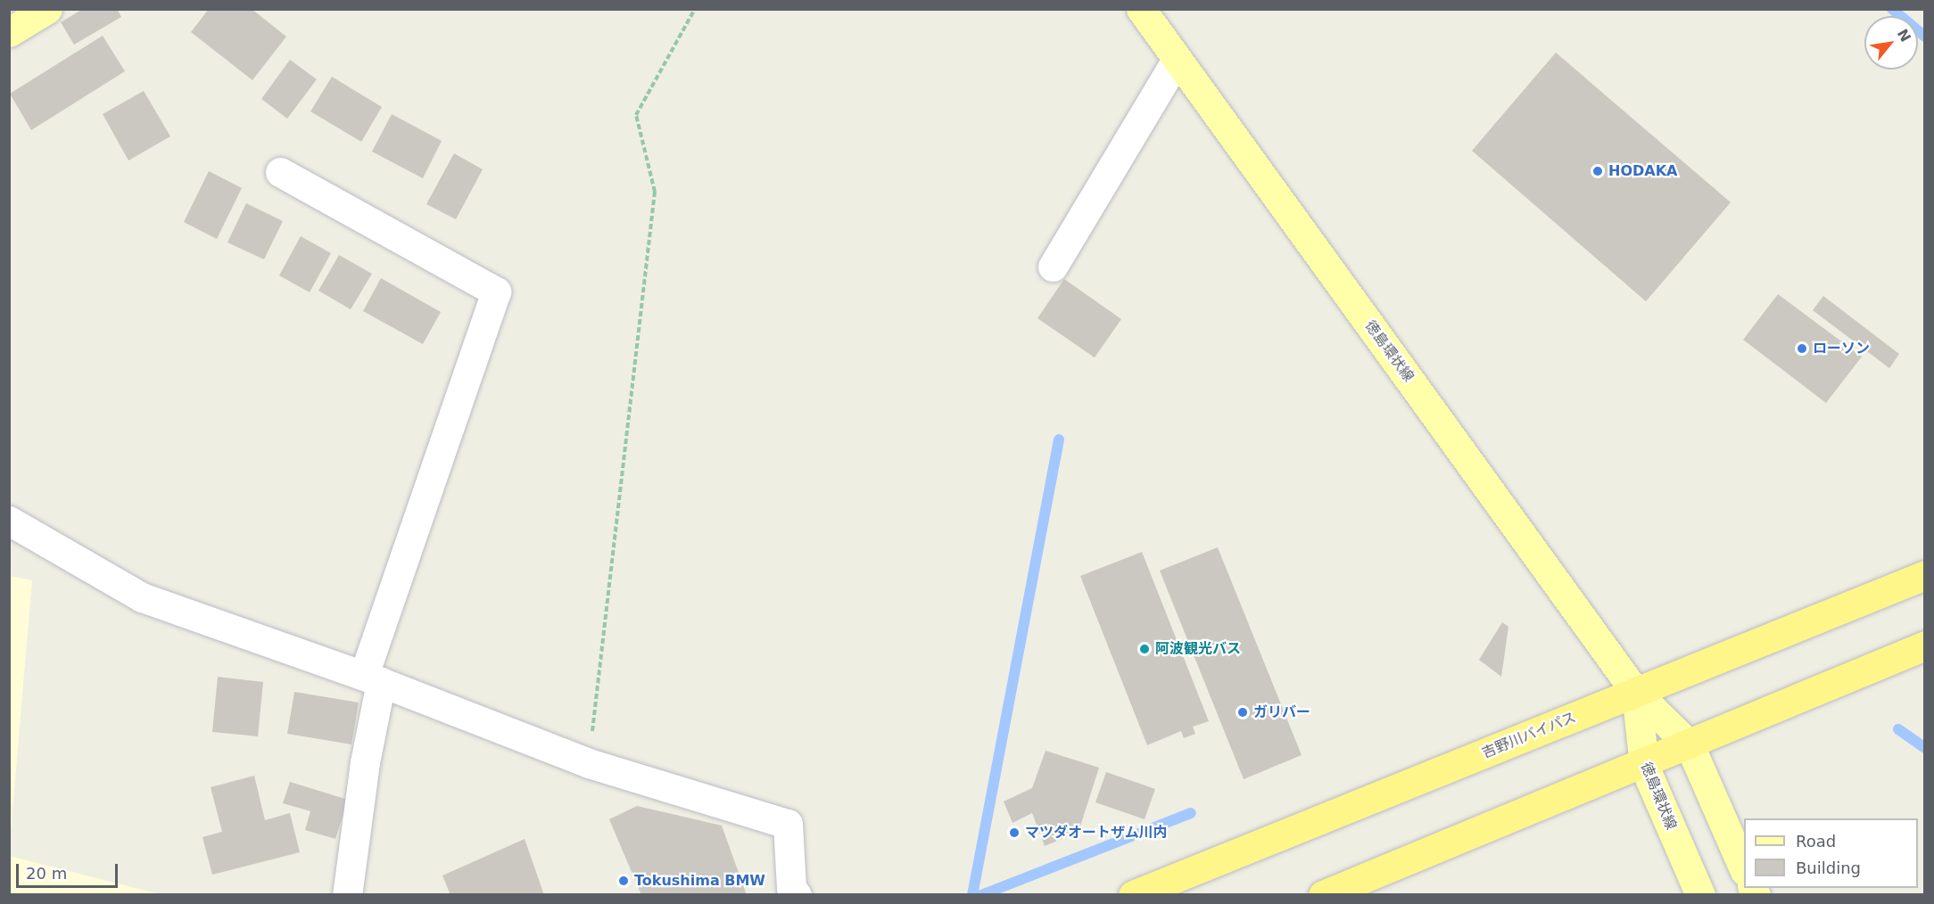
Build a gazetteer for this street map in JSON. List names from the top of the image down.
{
  "streets": {
    "highway": ["吉野川バイパス"],
    "main road": ["徳島環状線"]
  },
  "crossings": [
    ["徳島環状線", "吉野川バイパス"]
  ],
  "places": [
    "HODAKA",
    "ローソン",
    "阿波観光バス",
    "ガリバー",
    "マツダオートザム川内",
    "Tokushima BMW"
  ],
  "legend": ["Road", "Building"],
  "scale_bar": "20 m",
  "north": "top right"
}
